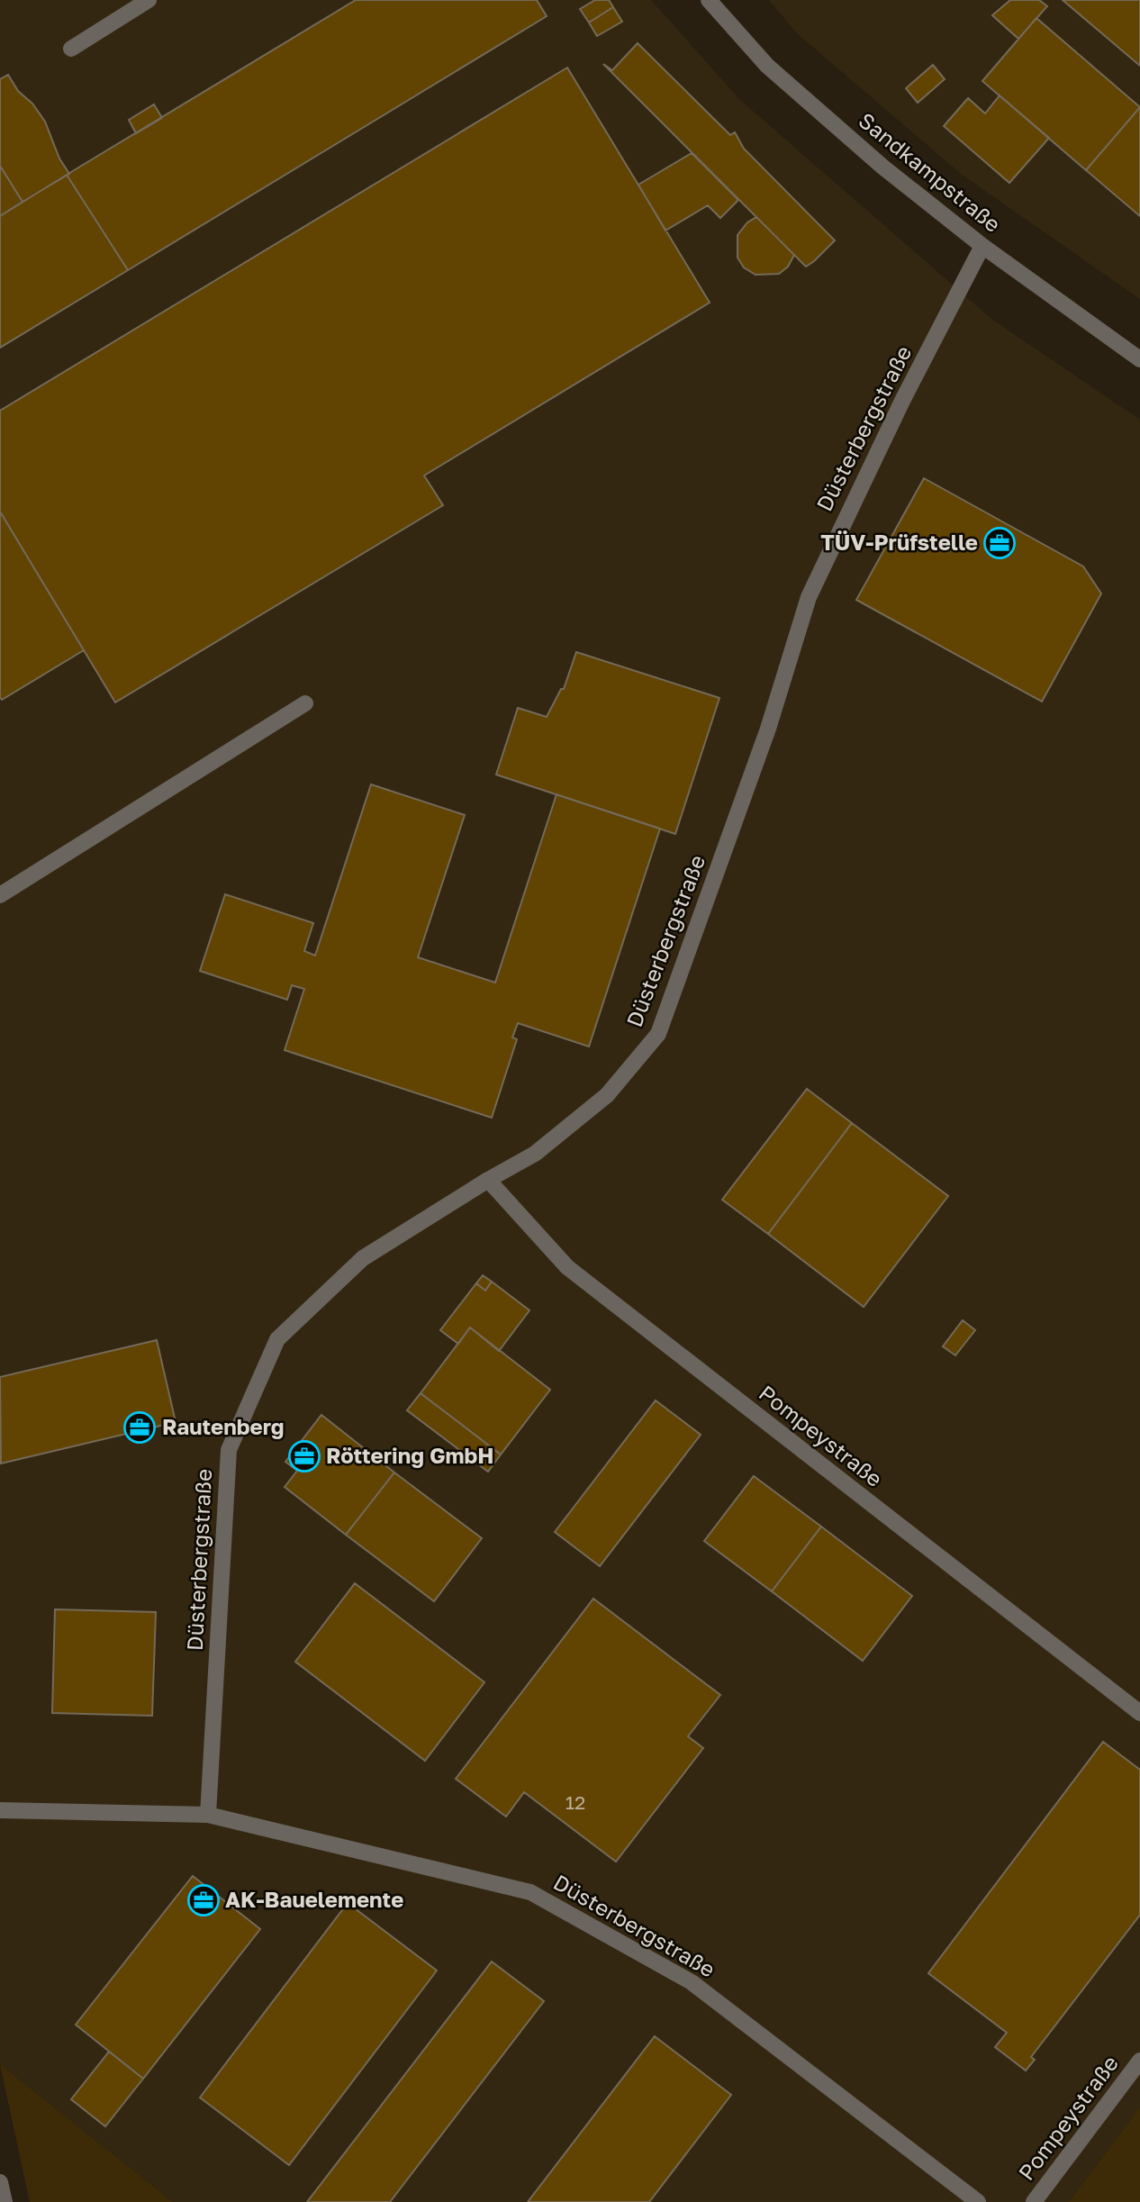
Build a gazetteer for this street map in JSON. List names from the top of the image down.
{
  "streets": {
    "street": ["Sandkampstraße", "Düsterbergstraße", "Pompeystraße"]
  },
  "crossings": [
    ["Sandkampstraße", "Düsterbergstraße"],
    ["Düsterbergstraße", "Pompeystraße"]
  ],
  "places": {
    "office": [
      "TÜV-Prüfstelle",
      "Rautenberg",
      "Röttering GmbH",
      "AK-Bauelemente"
    ]
  },
  "house_numbers": ["12"]
}
